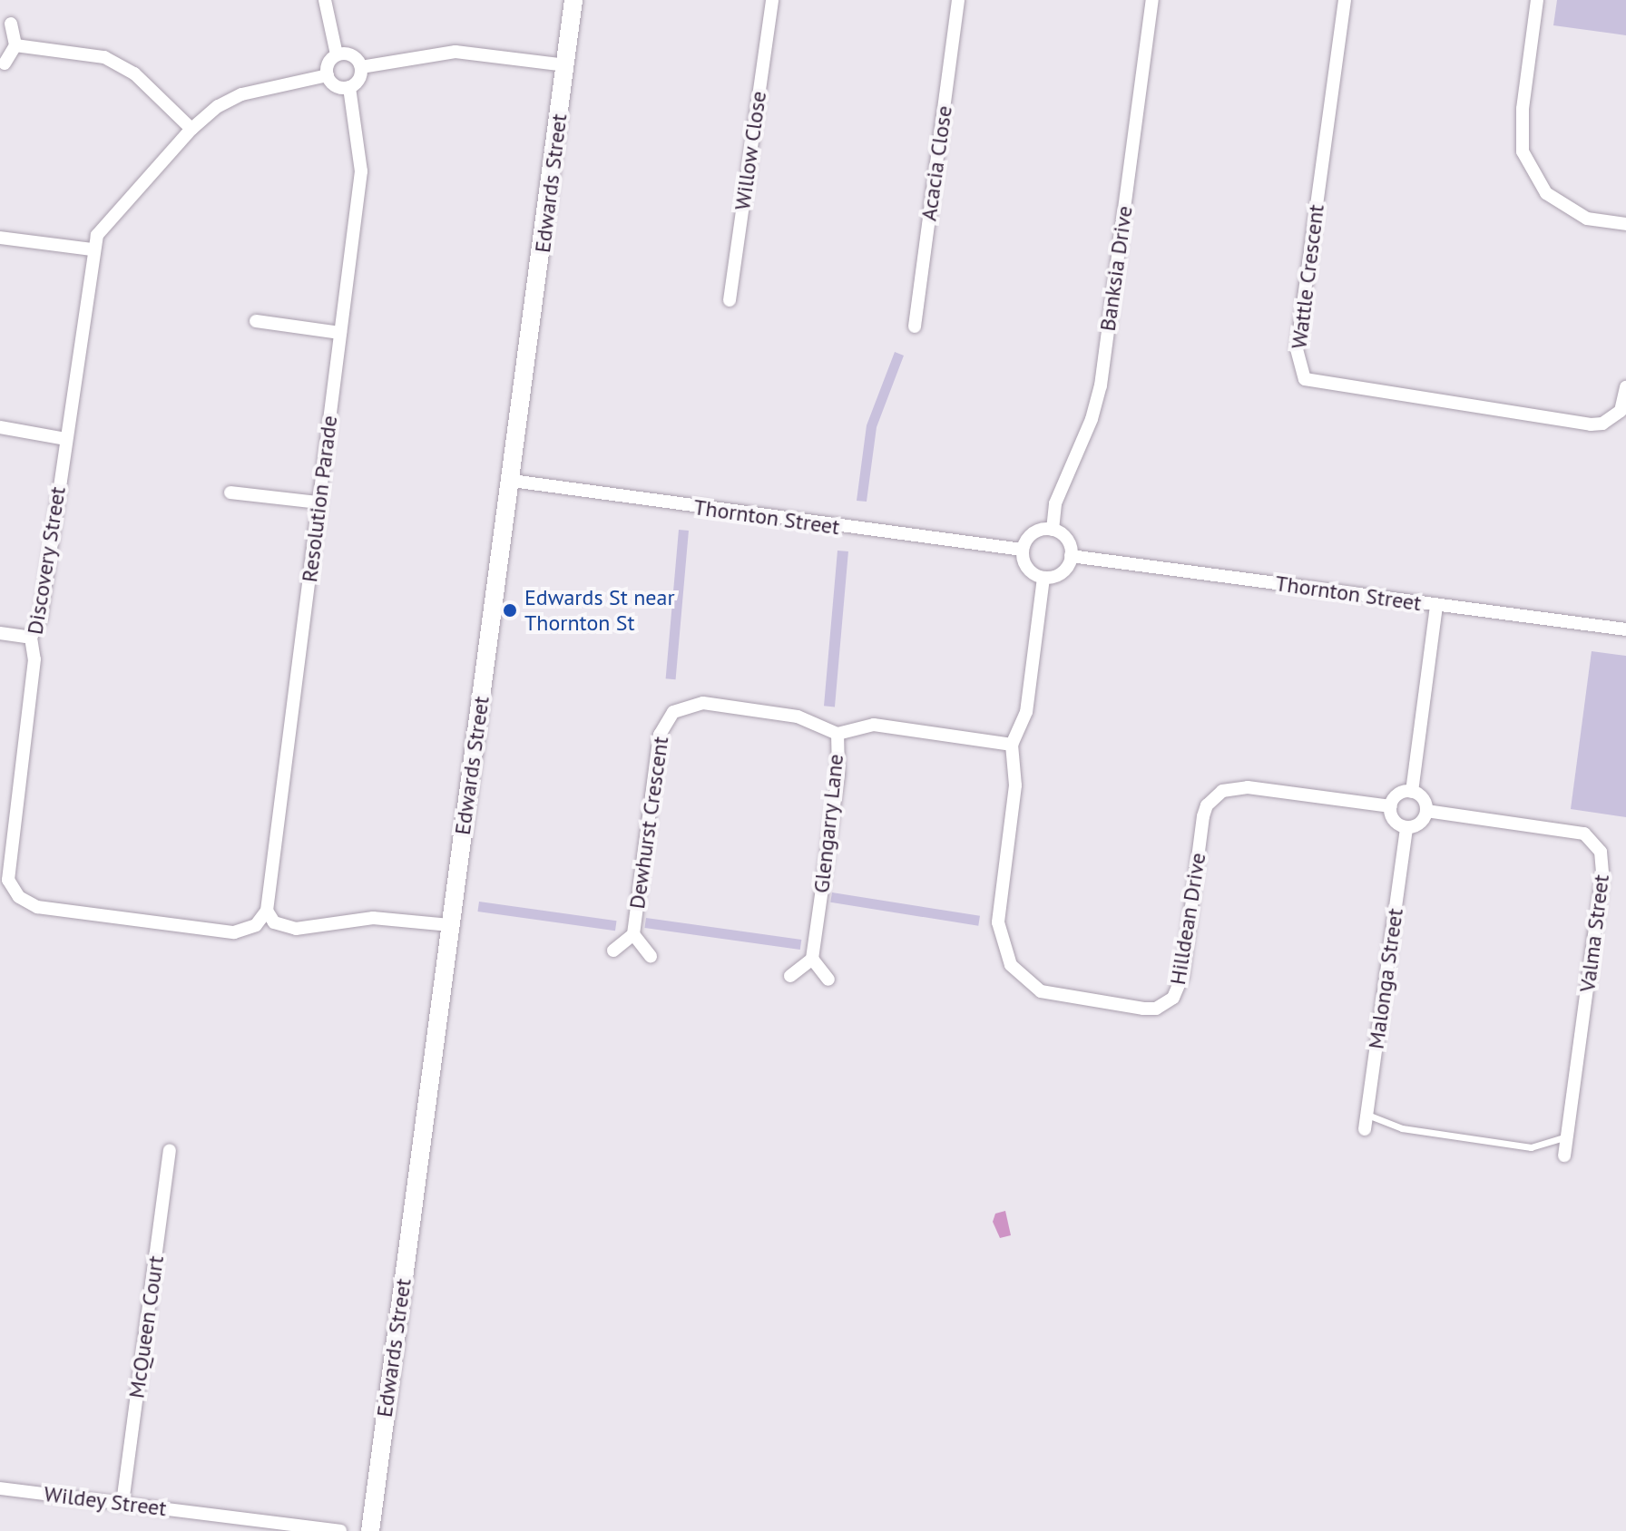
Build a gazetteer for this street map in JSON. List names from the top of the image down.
{
  "streets": {
    "main road": ["Edwards Street"],
    "street": [
      "Willow Close",
      "Acacia Close",
      "Banksia Drive",
      "Wattle Crescent",
      "Resolution Parade",
      "Thornton Street",
      "Discovery Street",
      "Dewhurst Crescent",
      "Glengarry Lane",
      "Hilldean Drive",
      "Valma Street",
      "Malonga Street",
      "McQueen Court",
      "Wildey Street"
    ]
  },
  "crossings": [
    ["Edwards Street", "Thornton Street"],
    ["Banksia Drive", "Thornton Street"],
    ["Banksia Drive", "Hilldean Drive"],
    ["Resolution Parade", "Discovery Street"],
    ["Thornton Street", "Hilldean Drive"],
    ["Dewhurst Crescent", "Glengarry Lane"],
    ["Glengarry Lane", "Hilldean Drive"],
    ["Hilldean Drive", "Valma Street"],
    ["Hilldean Drive", "Malonga Street"],
    ["Valma Street", "Malonga Street"],
    ["McQueen Court", "Wildey Street"]
  ],
  "places": ["Edwards St near Thornton St"]
}
